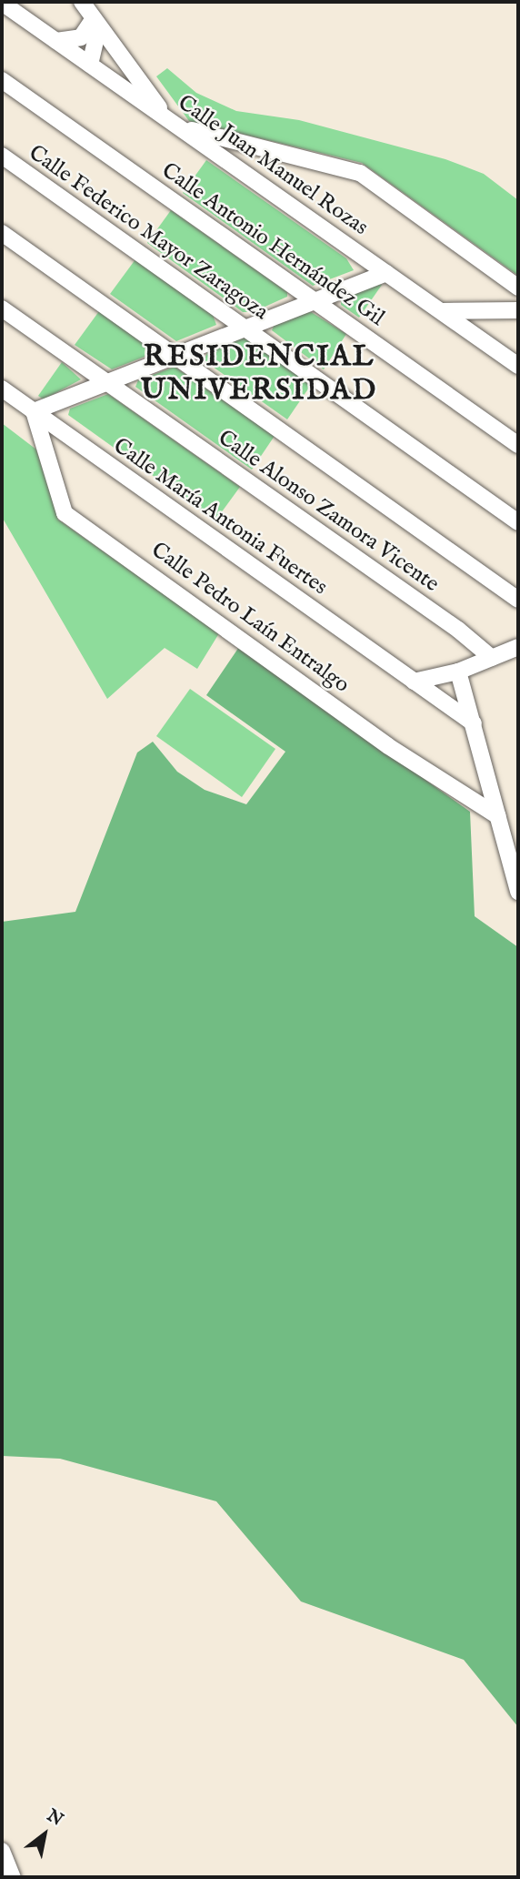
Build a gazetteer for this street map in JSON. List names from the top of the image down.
{
  "streets": {
    "street": [
      "Calle Juan Manuel Rozas",
      "Calle Federico Mayor Zaragoza",
      "Calle Antonio Hernández Gil",
      "Calle Alonso Zamora Vicente",
      "Calle María Antonia Fuertes",
      "Calle Pedro Laín Entralgo"
    ]
  },
  "crossings": [
    ["Calle María Antonia Fuertes", "Calle Pedro Laín Entralgo"]
  ],
  "districts": ["RESIDENCIAL UNIVERSIDAD"],
  "north": "top right"
}
